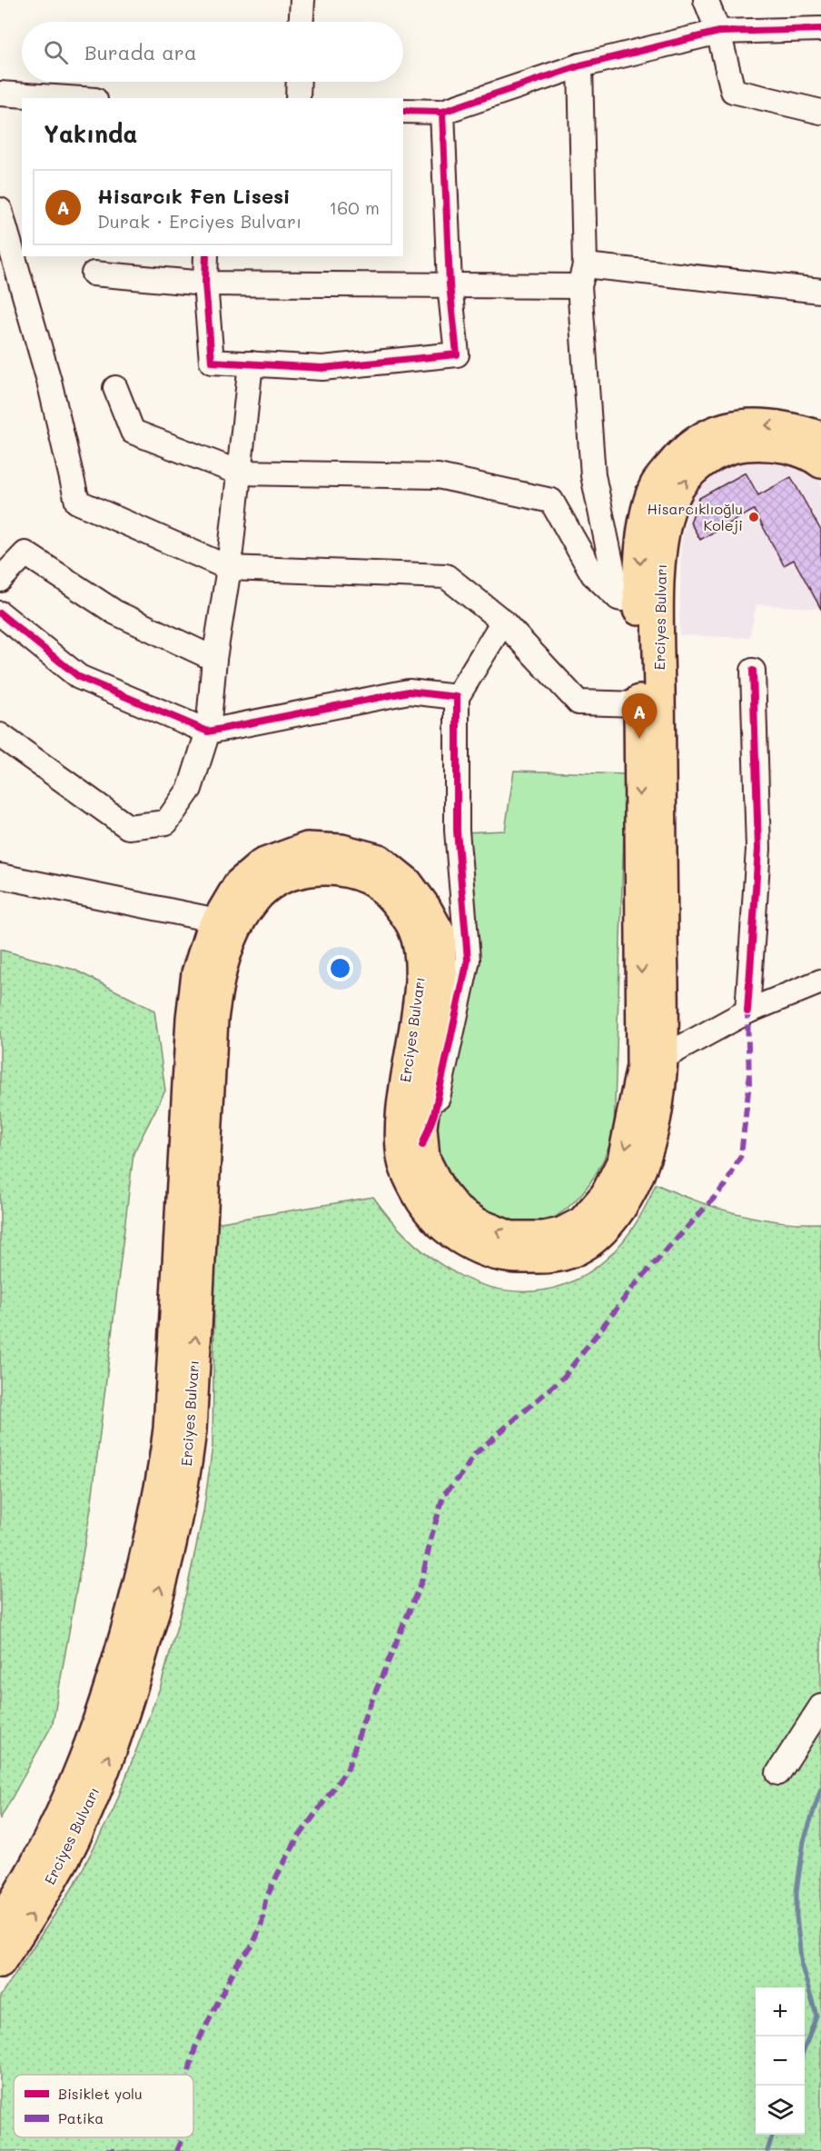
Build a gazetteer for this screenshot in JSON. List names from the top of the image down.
{
  "streets": {
    "highway": ["Erciyes Bulvarı"]
  },
  "places": ["Hisarcıklıoğlu Koleji"],
  "legend": ["Bisiklet yolu", "Patika"],
  "page": {
    "search": "Burada ara",
    "heading": "Yakında",
    "list": [
      {
        "mark": "A",
        "name": "Hisarcık Fen Lisesi",
        "note": "Durak · Erciyes Bulvarı",
        "value": "160 m"
      }
    ],
    "pins": "A",
    "map_buttons": ["+", "−"]
  }
}
